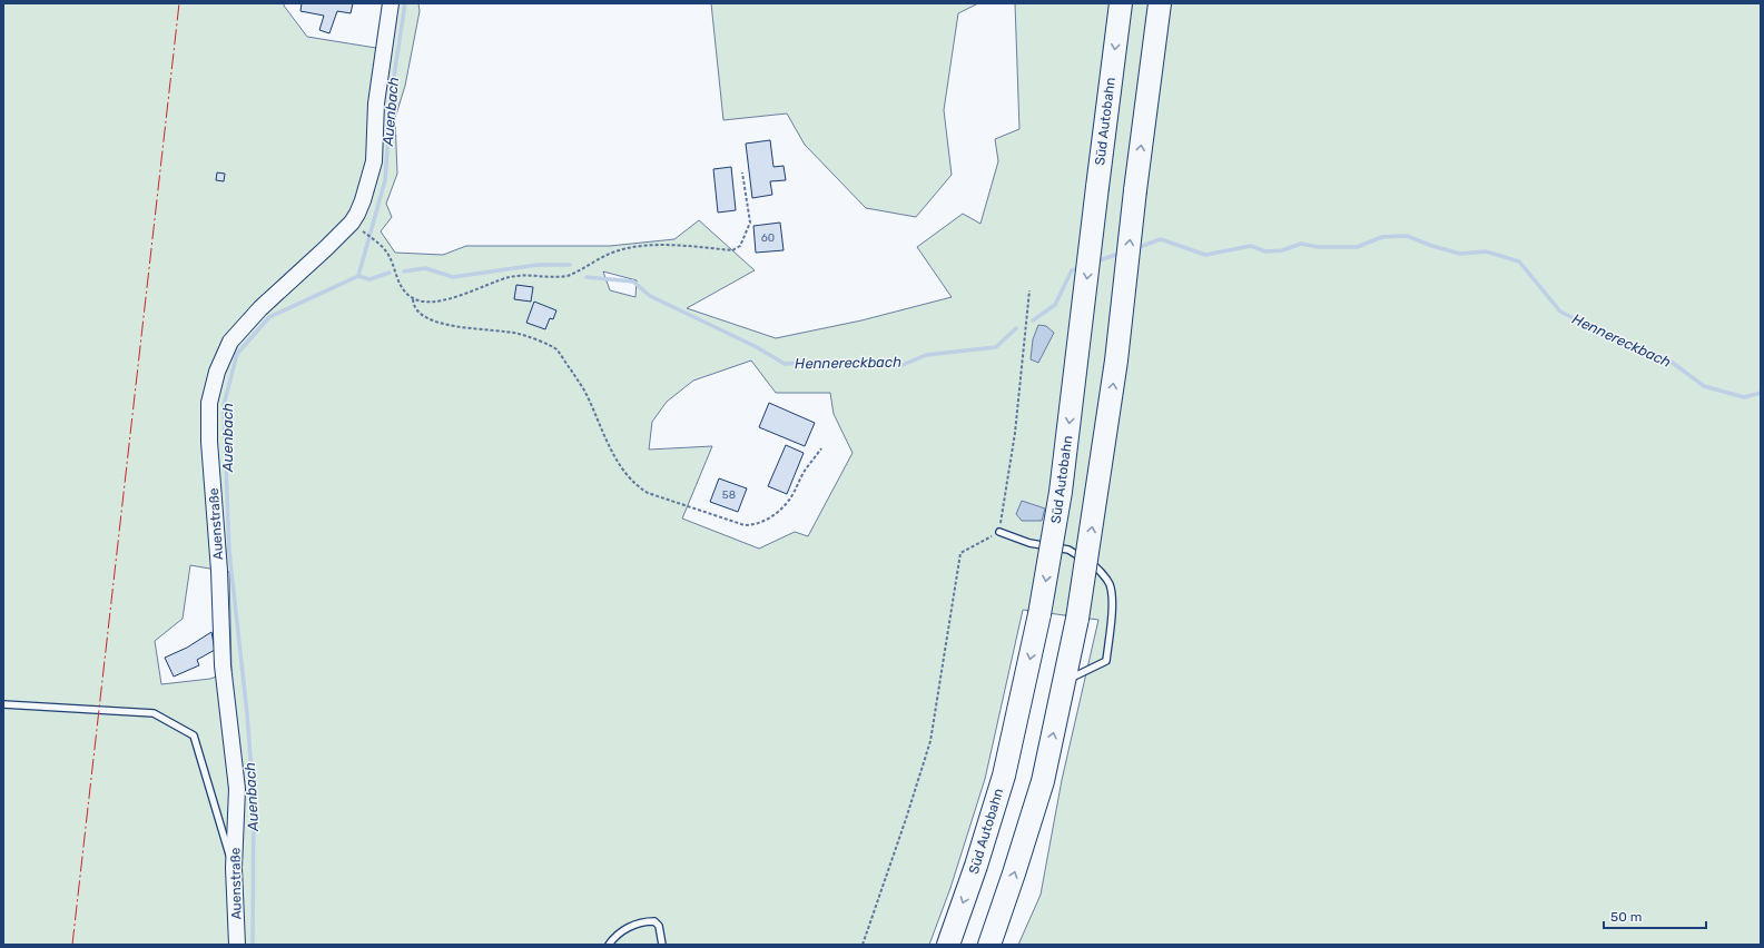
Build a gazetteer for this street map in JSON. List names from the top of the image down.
{
  "streets": {
    "highway": ["Süd Autobahn"],
    "street": ["Auenstraße"]
  },
  "water": ["Auenbach", "Hennereckbach"],
  "house_numbers": ["60", "58"],
  "scale_bar": "50 m"
}
